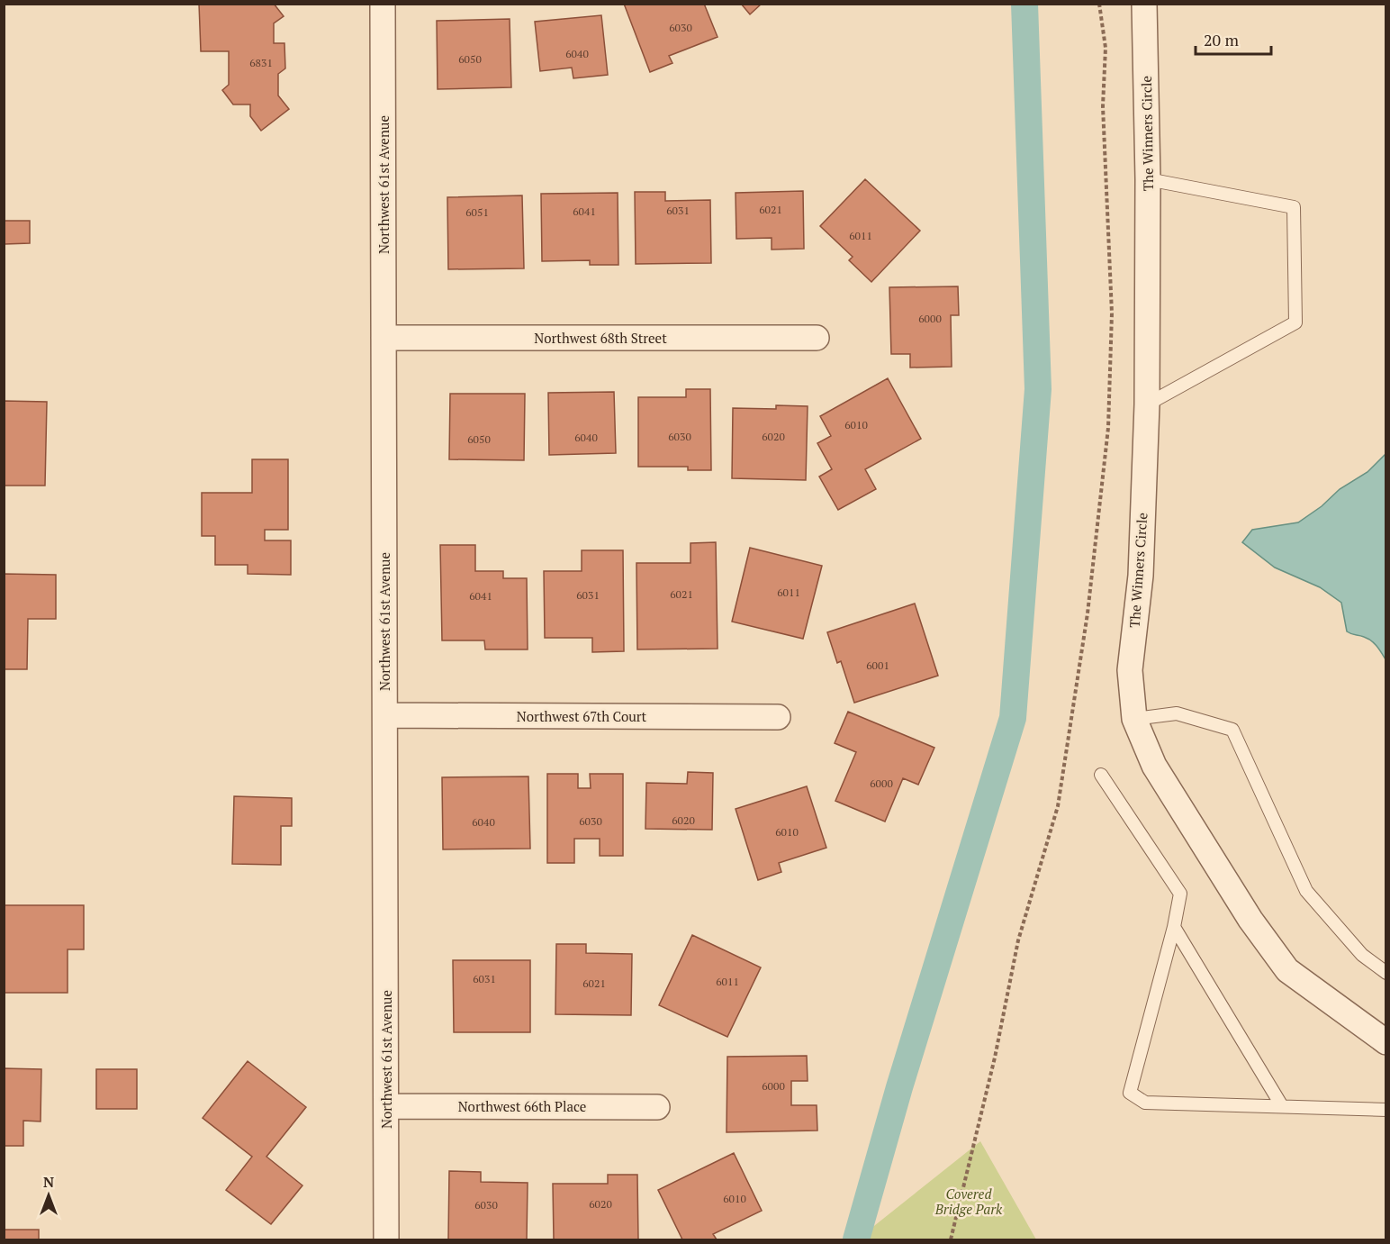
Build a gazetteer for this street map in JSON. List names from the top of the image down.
{
  "streets": {
    "street": [
      "The Winners Circle",
      "Northwest 61st Avenue",
      "Northwest 68th Street",
      "Northwest 67th Court",
      "Northwest 66th Place"
    ]
  },
  "crossings": [
    ["Northwest 61st Avenue", "Northwest 68th Street"],
    ["Northwest 61st Avenue", "Northwest 67th Court"],
    ["Northwest 61st Avenue", "Northwest 66th Place"]
  ],
  "parks": ["Covered Bridge Park"],
  "house_numbers": [
    "6030",
    "6040",
    "6050",
    "6831",
    "6021",
    "6031",
    "6041",
    "6051",
    "6011",
    "6000",
    "6010",
    "6030",
    "6020",
    "6040",
    "6050",
    "6011",
    "6021",
    "6031",
    "6041",
    "6001",
    "6000",
    "6020",
    "6030",
    "6040",
    "6010",
    "6031",
    "6011",
    "6021",
    "6000",
    "6010",
    "6020",
    "6030"
  ],
  "scale_bar": "20 m",
  "north": "top"
}
